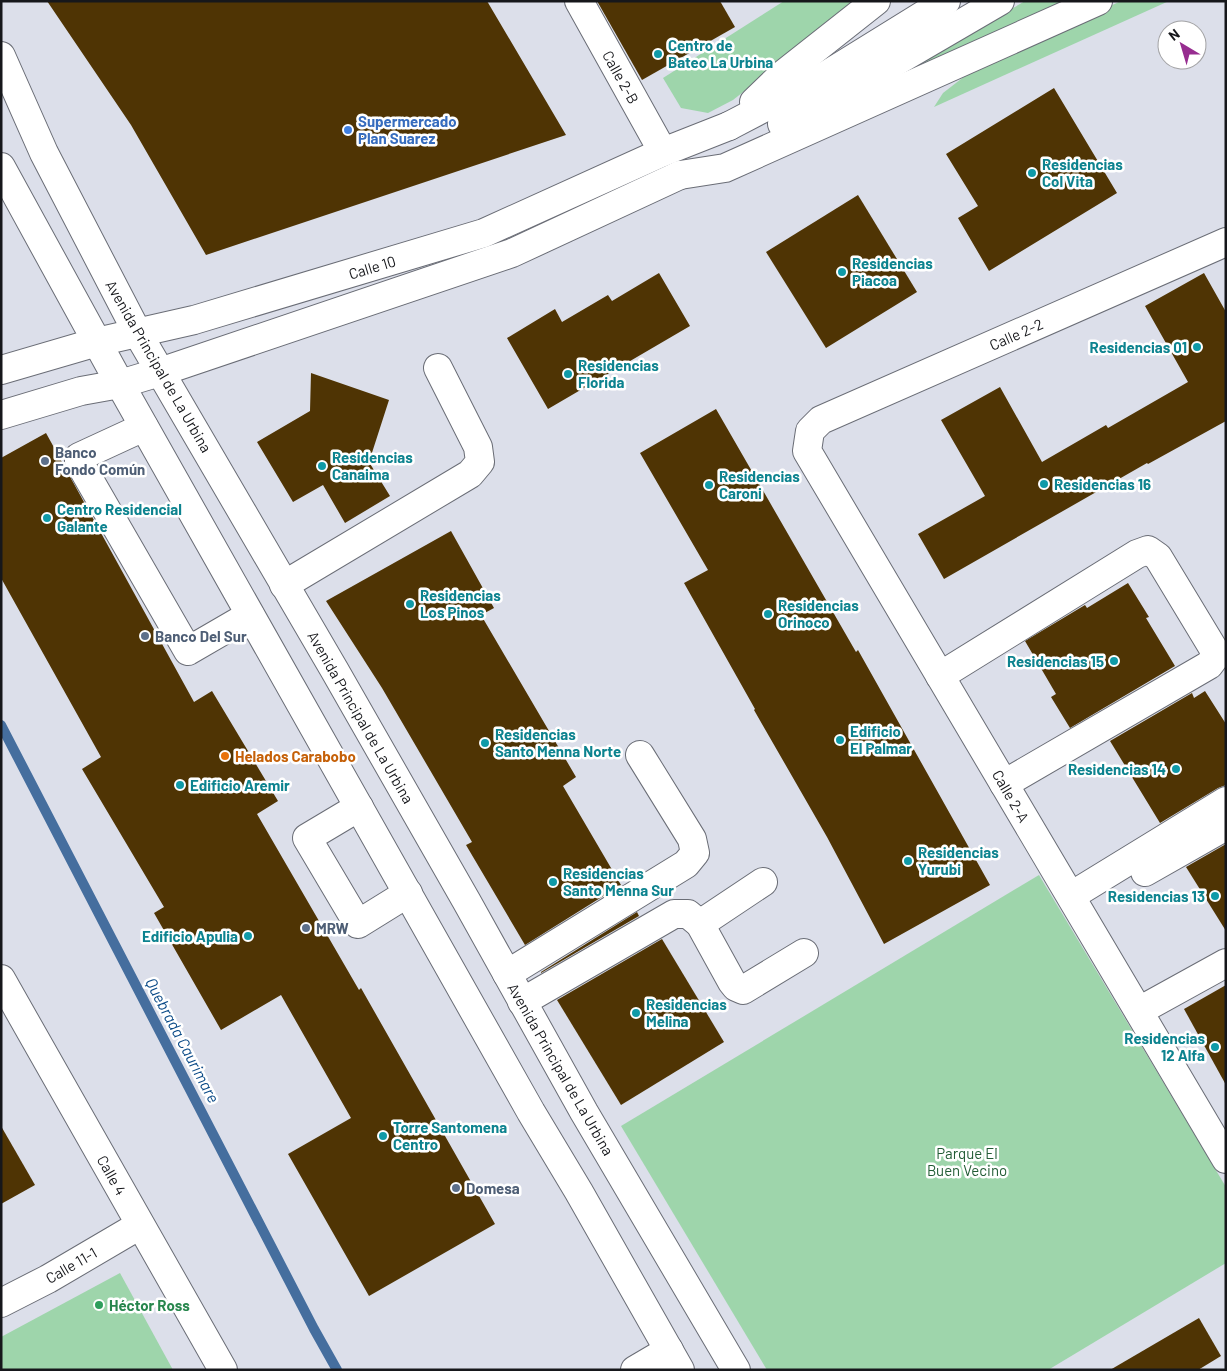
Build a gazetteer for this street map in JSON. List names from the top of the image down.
{
  "streets": {
    "main road": [
      "Calle 2-B",
      "Calle 10",
      "Calle 2-2",
      "Avenida Principal de La Urbina",
      "Calle 2-A",
      "Calle 4",
      "Calle 11-1"
    ]
  },
  "crossings": [
    ["Calle 2-B", "Calle 10"],
    ["Calle 10", "Avenida Principal de La Urbina"],
    ["Calle 2-2", "Calle 2-A"],
    ["Calle 4", "Calle 11-1"]
  ],
  "water": ["Quebrada Caurimare"],
  "parks": ["Parque El Buen Vecino"],
  "places": [
    "Centro de Bateo La Urbina",
    "Supermercado Plan Suarez",
    "Residencias Col Vita",
    "Residencias Piacoa",
    "Residencias 01",
    "Residencias Florida",
    "Banco Fondo Común",
    "Residencias Canaima",
    "Residencias 16",
    "Residencias Caroni",
    "Centro Residencial Galante",
    "Residencias Los Pinos",
    "Residencias Orinoco",
    "Banco Del Sur",
    "Residencias 15",
    "Edificio El Palmar",
    "Residencias Santo Menna Norte",
    "Helados Carabobo",
    "Residencias 14",
    "Edificio Aremir",
    "Residencias Yurubi",
    "Residencias Santo Menna Sur",
    "Residencias 13",
    "MRW",
    "Edificio Apulia",
    "Residencias Melina",
    "Residencias 12 Alfa",
    "Torre Santomena Centro",
    "Domesa",
    "Héctor Ross"
  ],
  "north": "top left"
}
